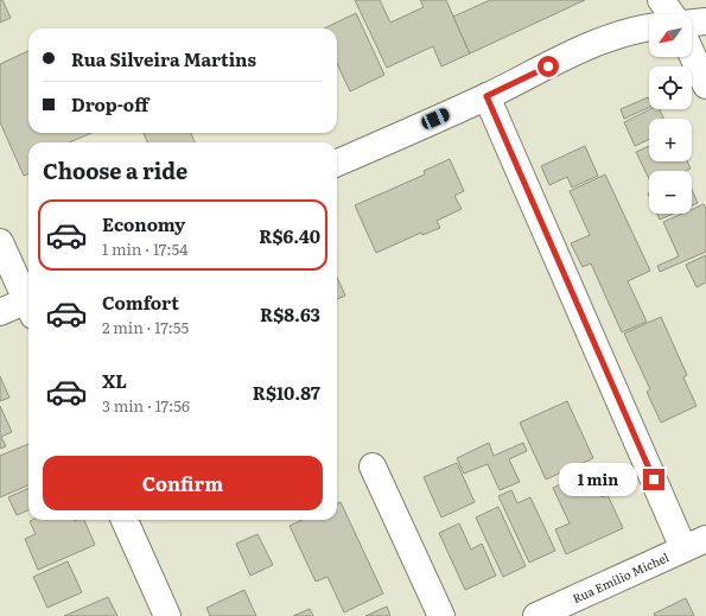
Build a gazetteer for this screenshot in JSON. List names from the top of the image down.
{
  "streets": {
    "street": ["Rua Emílio Michel"]
  },
  "north": "bottom left",
  "page": {
    "map_buttons": ["+", "−"],
    "banner": ["Rua Silveira Martins", "Drop-off"],
    "heading": "Choose a ride",
    "list": [
      {
        "name": "Economy",
        "note": "1 min · 17:54",
        "value": "R$6.40"
      },
      {
        "name": "Comfort",
        "note": "2 min · 17:55",
        "value": "R$8.63"
      },
      {
        "name": "XL",
        "note": "3 min · 17:56",
        "value": "R$10.87"
      }
    ],
    "buttons": "Confirm",
    "bubble": "1 min"
  }
}
